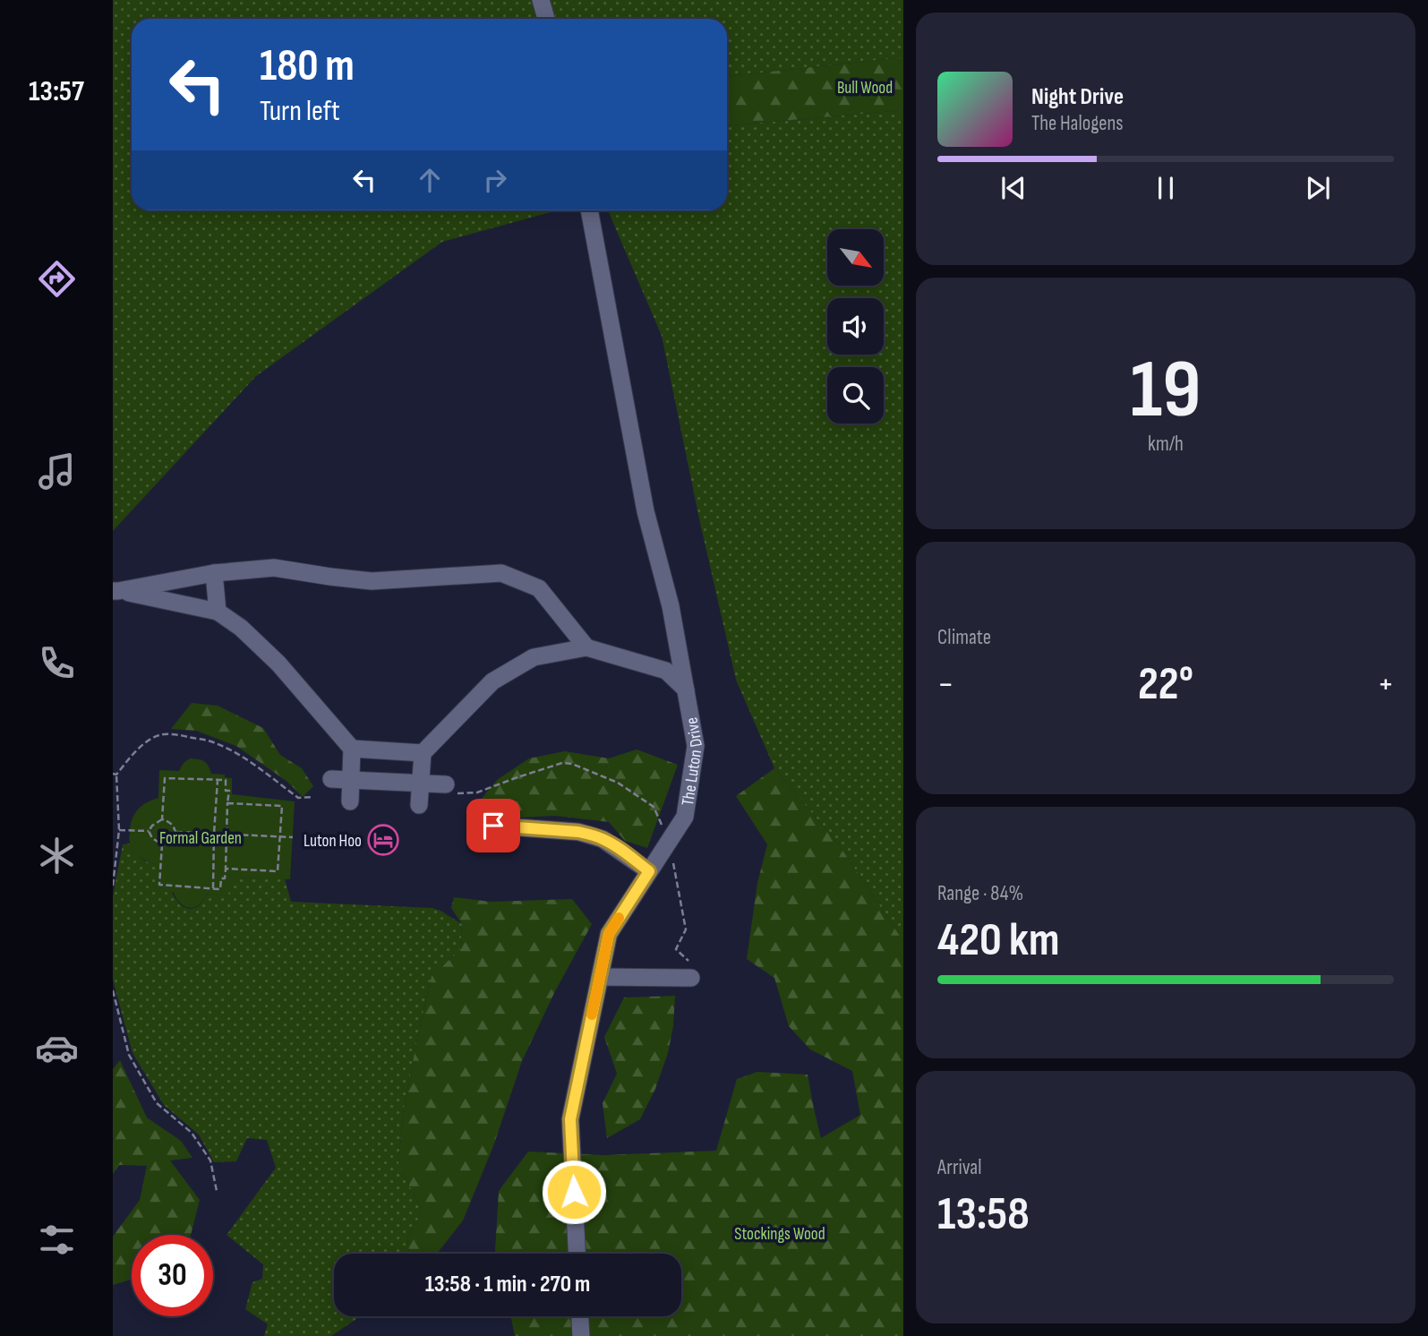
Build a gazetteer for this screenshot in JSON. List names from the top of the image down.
{
  "streets": {
    "street": ["The Luton Drive"]
  },
  "parks": ["Bull Wood", "Formal Garden", "Stockings Wood"],
  "places": {
    "hotel": ["Luton Hoo"]
  },
  "north": "bottom right",
  "page": {
    "tabs": "13:57",
    "turn": ["180 m", "Turn left"],
    "song": ["Night Drive", "The Halogens"],
    "tile": [
      ["19", "km/h"],
      "Climate",
      ["Range · 84%", "420 km"],
      ["Arrival", "13:58"]
    ],
    "heat": ["−", "22°", "+"],
    "limit": "30",
    "trip": "13:58 · 1 min · 270 m"
  }
}
